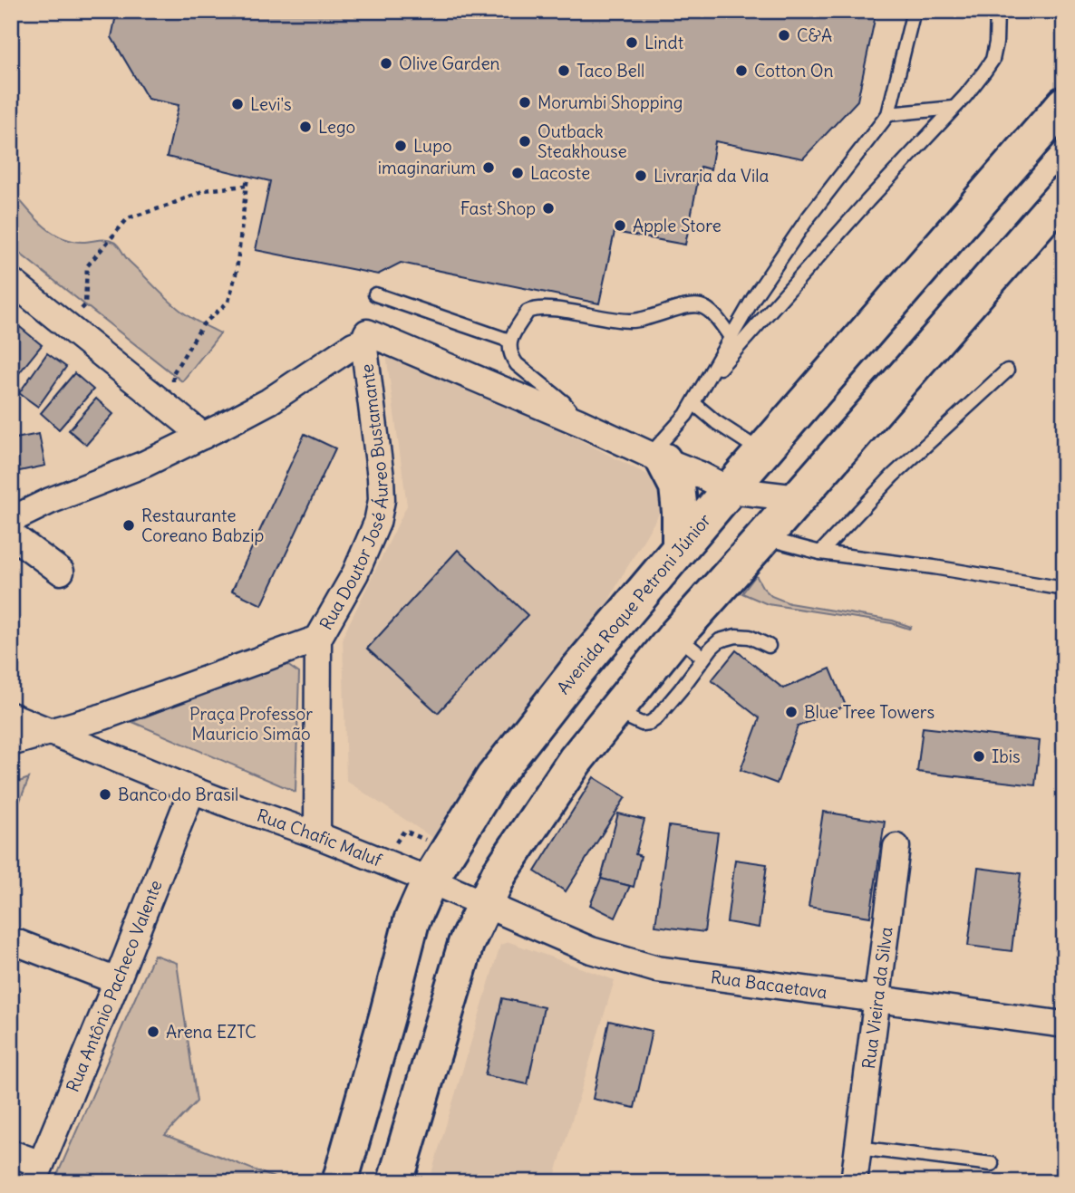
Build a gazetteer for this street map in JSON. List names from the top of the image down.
{
  "streets": {
    "main road": ["Avenida Roque Petroni Júnior"],
    "street": [
      "Rua Doutor José Áureo Bustamante",
      "Rua Chafic Maluf",
      "Rua Bacaetava",
      "Rua Antônio Pacheco Valente",
      "Rua Vieira da Silva"
    ]
  },
  "crossings": [
    ["Rua Doutor José Áureo Bustamante", "Rua Chafic Maluf"],
    ["Avenida Roque Petroni Júnior", "Rua Chafic Maluf"],
    ["Rua Chafic Maluf", "Rua Bacaetava"],
    ["Rua Chafic Maluf", "Rua Antônio Pacheco Valente"],
    ["Rua Bacaetava", "Rua Vieira da Silva"]
  ],
  "parks": ["Praça Professor Mauricio Simão"],
  "places": [
    "C&A",
    "Lindt",
    "Olive Garden",
    "Taco Bell",
    "Cotton On",
    "Morumbi Shopping",
    "Levi's",
    "Lego",
    "Outback Steakhouse",
    "Lupo",
    "imaginarium",
    "Lacoste",
    "Livraria da Vila",
    "Fast Shop",
    "Apple Store",
    "Restaurante Coreano Babzip",
    "Blue Tree Towers",
    "Ibis",
    "Banco do Brasil",
    "Arena EZTC"
  ]
}
